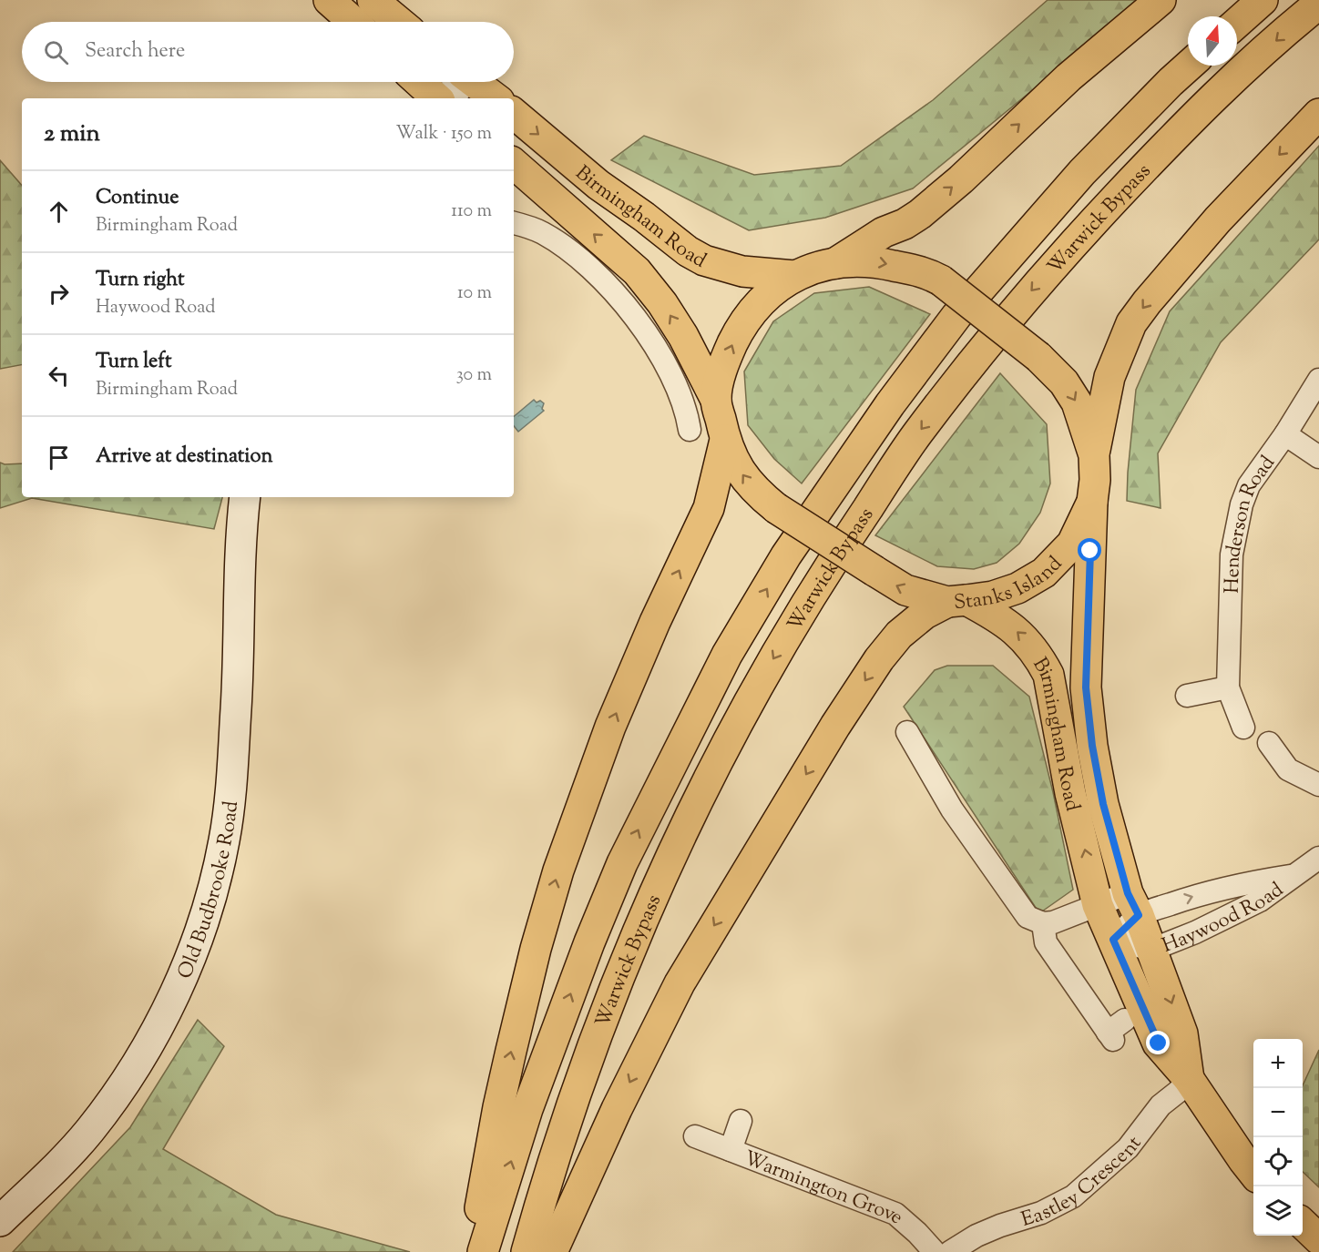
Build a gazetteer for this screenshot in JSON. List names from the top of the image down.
{
  "streets": {
    "main road": ["Birmingham Road", "Warwick Bypass", "Stanks Island"],
    "street": [
      "Henderson Road",
      "Old Budbrooke Road",
      "Haywood Road",
      "Eastley Crescent",
      "Warmington Grove"
    ]
  },
  "crossings": [
    ["Birmingham Road", "Stanks Island"],
    ["Birmingham Road", "Haywood Road"],
    ["Birmingham Road", "Eastley Crescent"]
  ],
  "north": "top",
  "page": {
    "search": "Search here",
    "heading": ["2 min", "Walk · 150 m"],
    "list": [
      ["Continue", "Birmingham Road", "110 m"],
      ["Turn right", "Haywood Road", "10 m"],
      ["Turn left", "Birmingham Road", "30 m"],
      "Arrive at destination"
    ],
    "map_buttons": ["+", "−"]
  }
}
